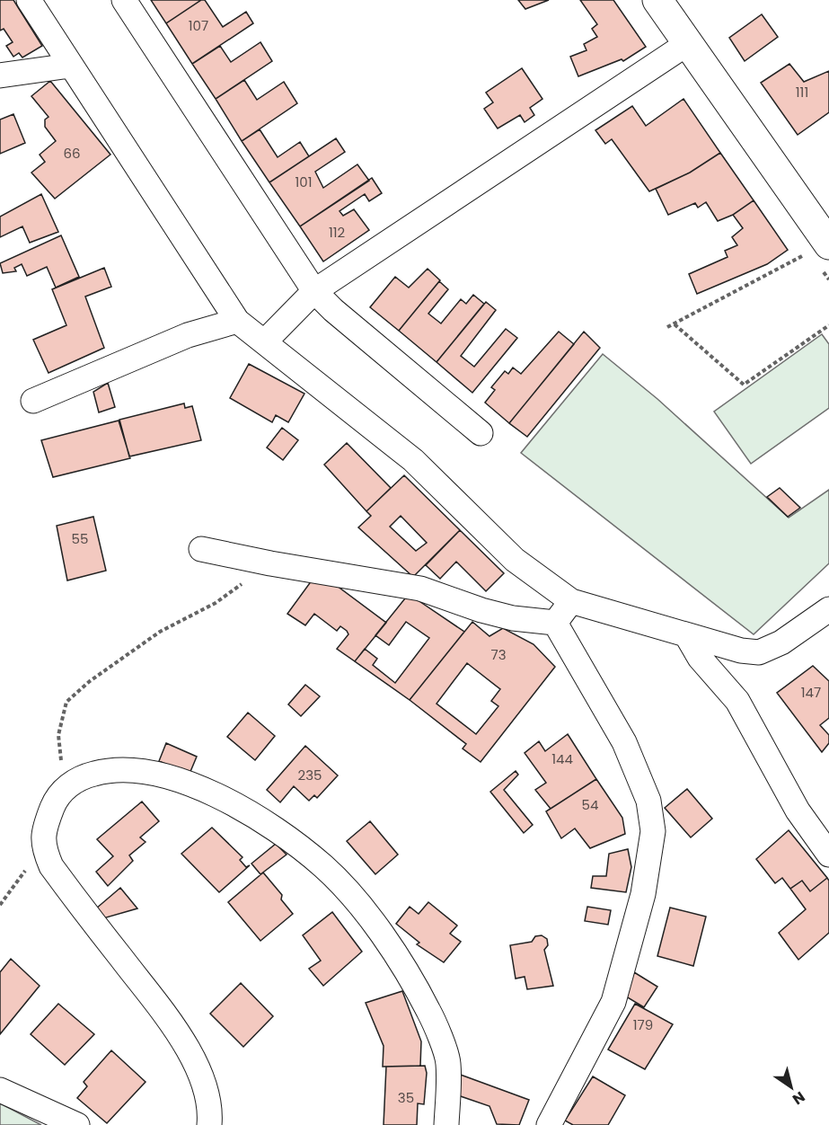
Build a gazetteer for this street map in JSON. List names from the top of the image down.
{
  "house_numbers": [
    "107",
    "111",
    "66",
    "101",
    "112",
    "55",
    "73",
    "147",
    "144",
    "235",
    "54",
    "179",
    "35"
  ],
  "north": "bottom right"
}
